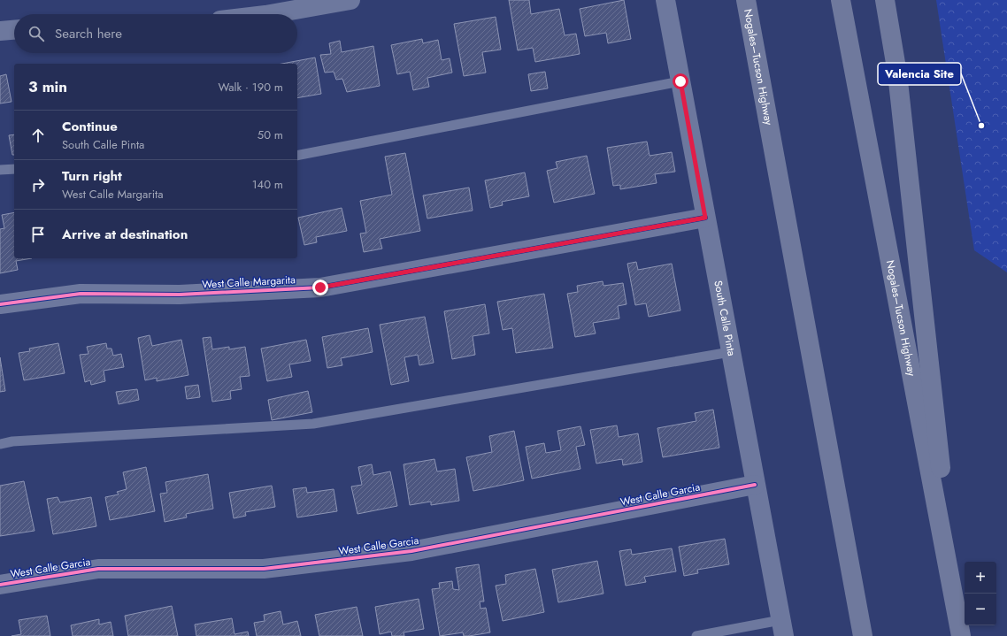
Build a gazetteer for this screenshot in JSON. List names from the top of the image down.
{
  "streets": {
    "highway": ["Nogales–Tucson Highway"],
    "street": ["West Calle Margarita", "South Calle Pinta", "West Calle Garcia"]
  },
  "crossings": [
    ["West Calle Margarita", "South Calle Pinta"],
    ["South Calle Pinta", "West Calle Garcia"]
  ],
  "places": ["Valencia Site"],
  "page": {
    "search": "Search here",
    "heading": ["3 min", "Walk · 190 m"],
    "list": [
      ["Continue", "South Calle Pinta", "50 m"],
      ["Turn right", "West Calle Margarita", "140 m"],
      "Arrive at destination"
    ],
    "map_buttons": ["+", "−"]
  }
}
